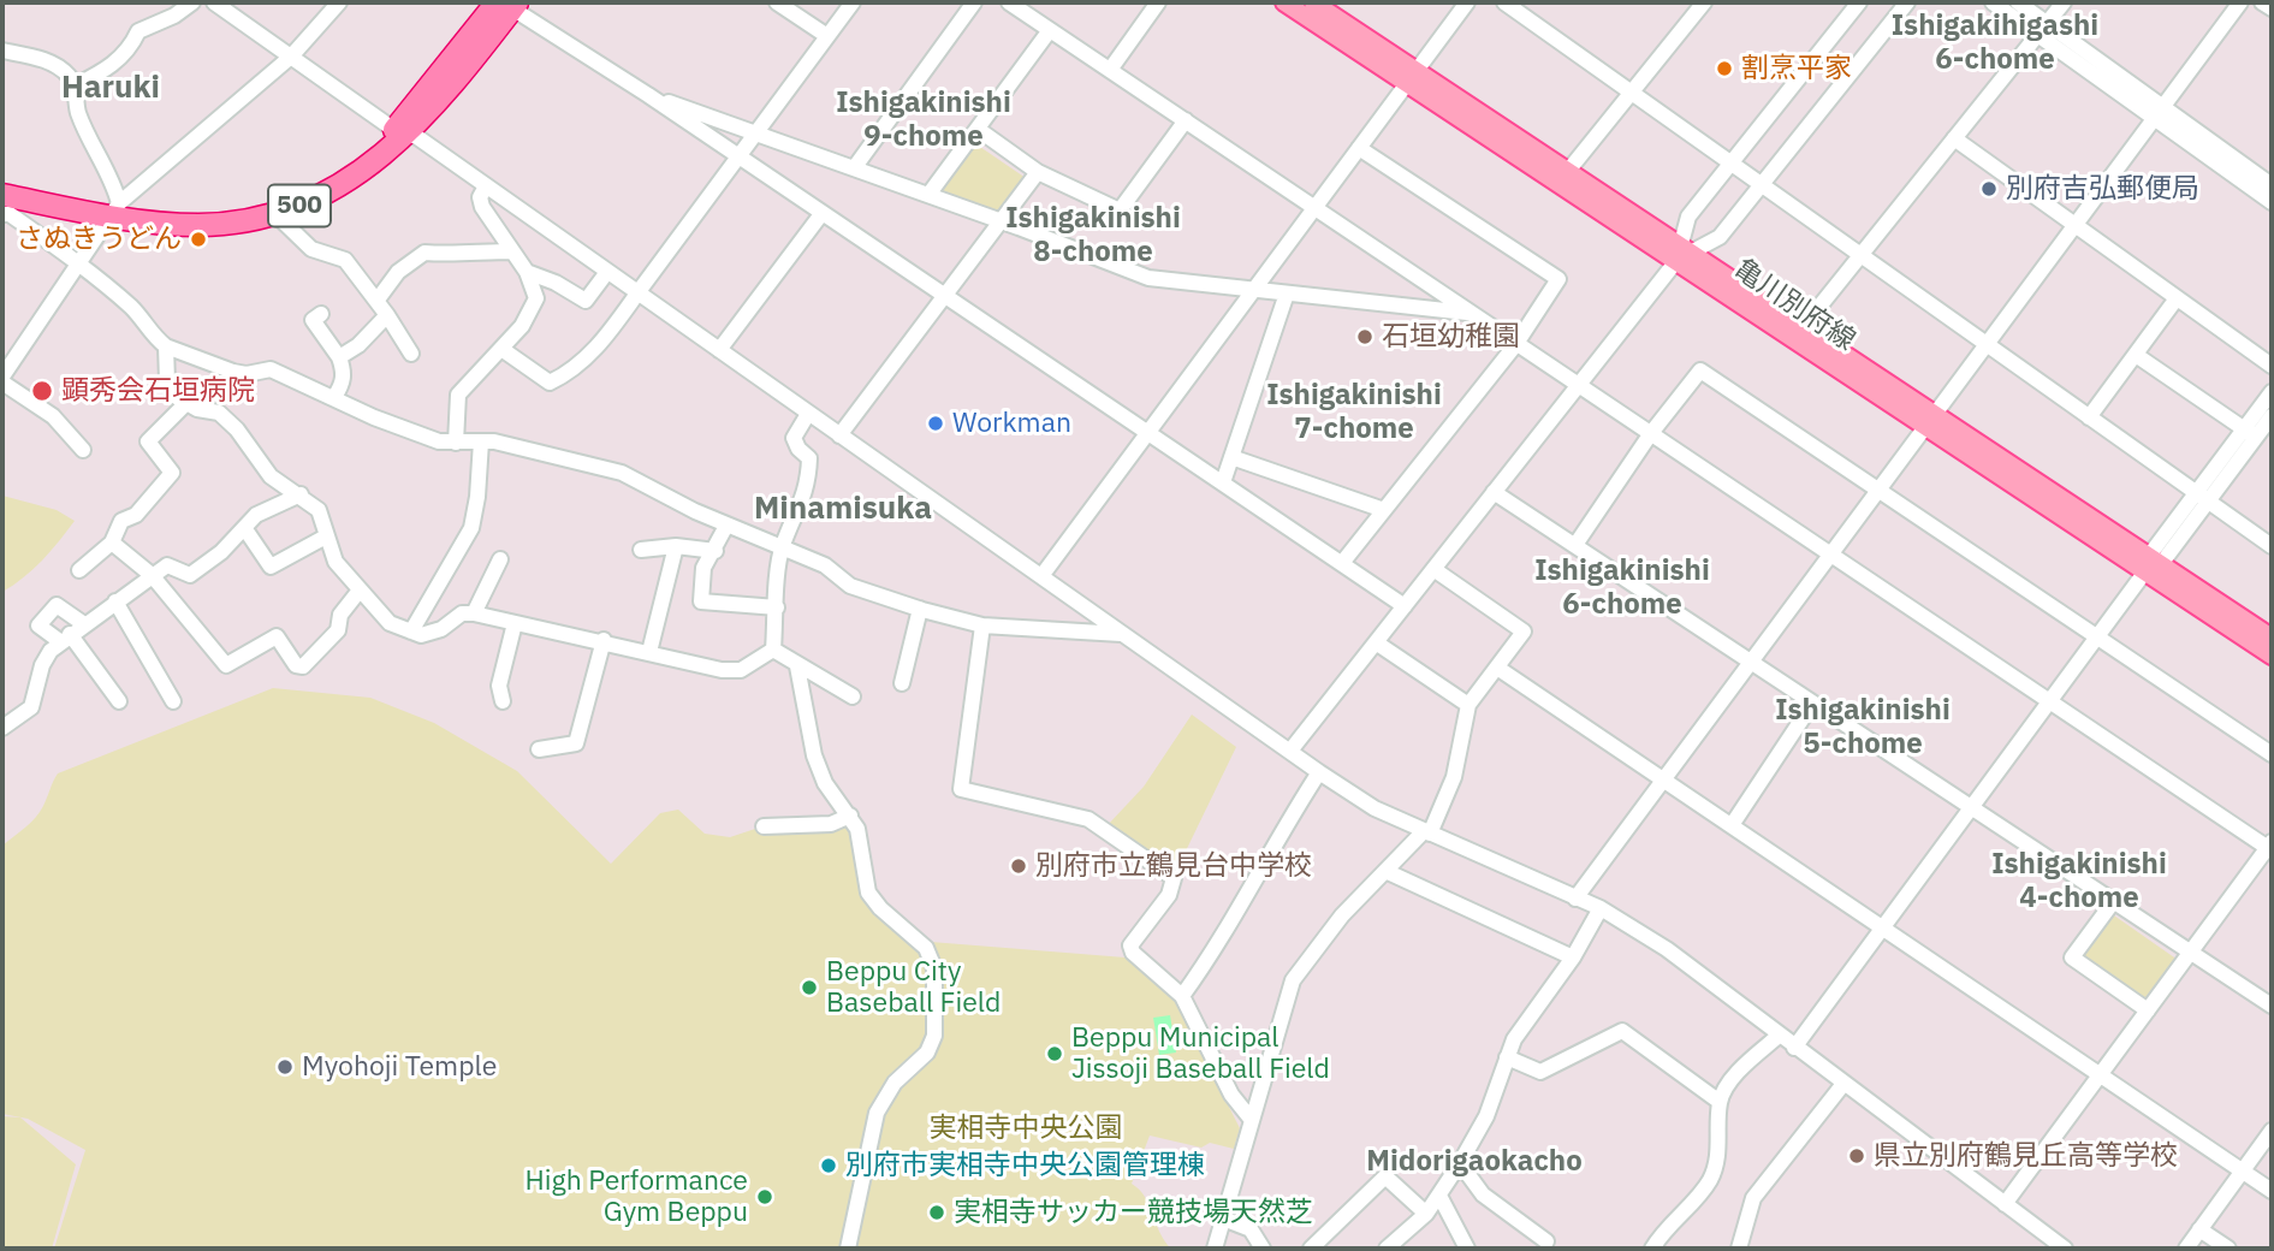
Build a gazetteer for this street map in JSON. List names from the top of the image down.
{
  "streets": {
    "highway": ["500"],
    "main road": ["亀川別府線"]
  },
  "districts": [
    "Ishigakihigashi 6-chome",
    "Haruki",
    "Ishigakinishi 9-chome",
    "Ishigakinishi 8-chome",
    "Ishigakinishi 7-chome",
    "Minamisuka",
    "Ishigakinishi 6-chome",
    "Ishigakinishi 5-chome",
    "Ishigakinishi 4-chome",
    "Midorigaokacho"
  ],
  "parks": ["実相寺中央公園"],
  "places": [
    "割烹平家",
    "別府吉弘郵便局",
    "さぬきうどん",
    "石垣幼稚園",
    "顕秀会石垣病院",
    "Workman",
    "別府市立鶴見台中学校",
    "Beppu City Baseball Field",
    "Beppu Municipal Jissoji Baseball Field",
    "Myohoji Temple",
    "県立別府鶴見丘高等学校",
    "別府市実相寺中央公園管理棟",
    "High Performance Gym Beppu",
    "実相寺サッカー競技場天然芝"
  ]
}
